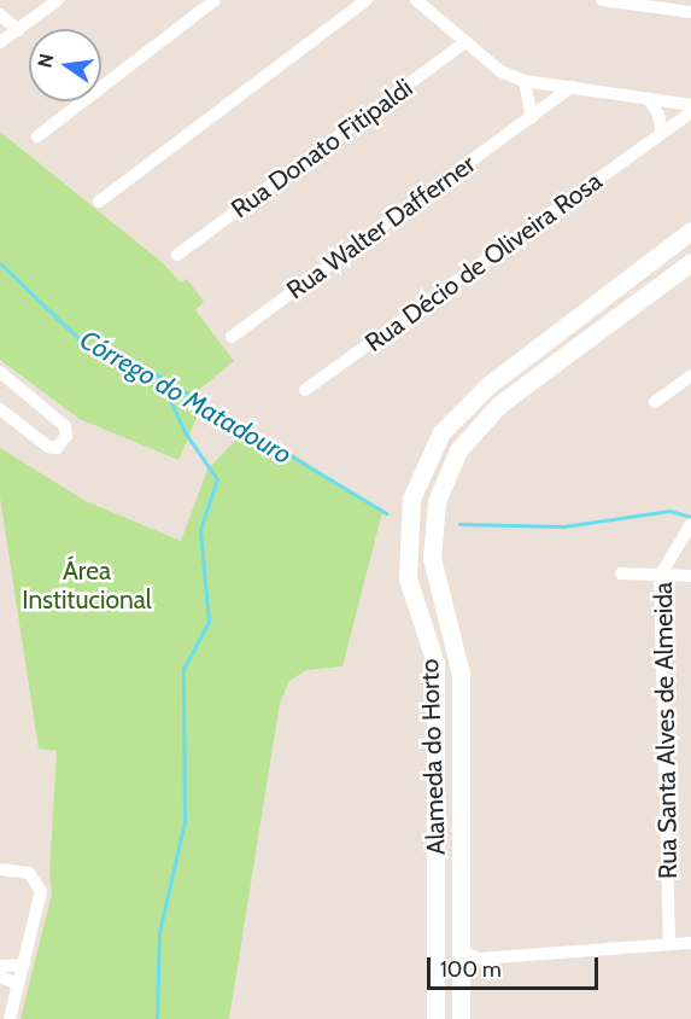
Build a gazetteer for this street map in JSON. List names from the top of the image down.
{
  "streets": {
    "main road": ["Alameda do Horto"],
    "street": [
      "Rua Donato Fitipaldi",
      "Rua Walter Dafferner",
      "Rua Décio de Oliveira Rosa",
      "Rua Santa Alves de Almeida"
    ]
  },
  "water": ["Córrego do Matadouro"],
  "parks": ["Área Institucional"],
  "scale_bar": "100 m",
  "north": "left"
}
